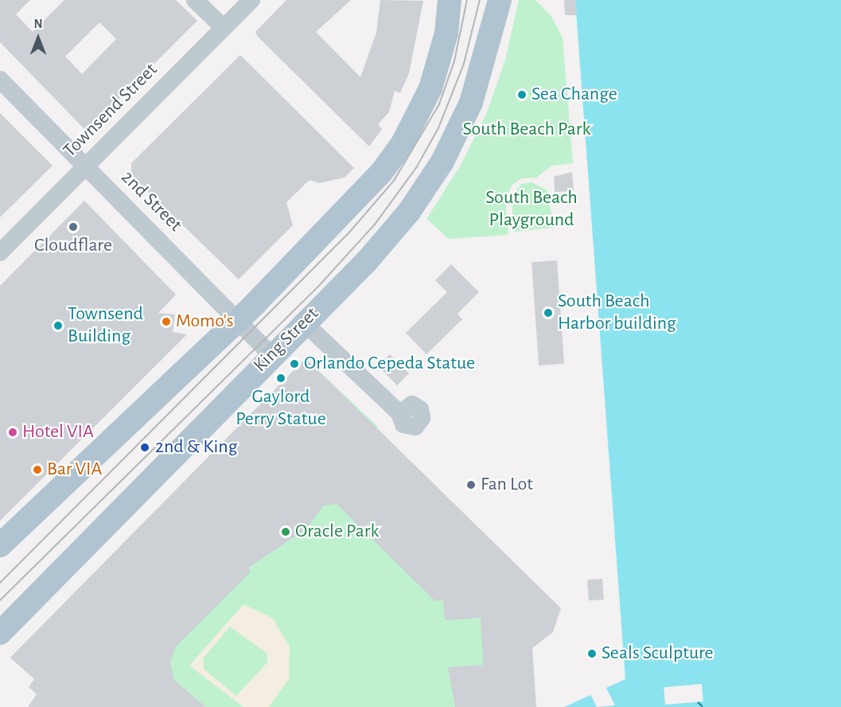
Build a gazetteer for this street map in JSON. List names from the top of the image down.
{
  "streets": {
    "main road": ["King Street"],
    "street": ["Townsend Street", "2nd Street"]
  },
  "crossings": [
    ["Townsend Street", "2nd Street"],
    ["2nd Street", "King Street"]
  ],
  "parks": ["South Beach Park", "South Beach Playground"],
  "places": [
    "Sea Change",
    "Cloudflare",
    "South Beach Harbor building",
    "Momo's",
    "Townsend Building",
    "Orlando Cepeda Statue",
    "Gaylord Perry Statue",
    "Hotel VIA",
    "2nd & King",
    "Bar VIA",
    "Fan Lot",
    "Oracle Park",
    "Seals Sculpture"
  ],
  "north": "top"
}
